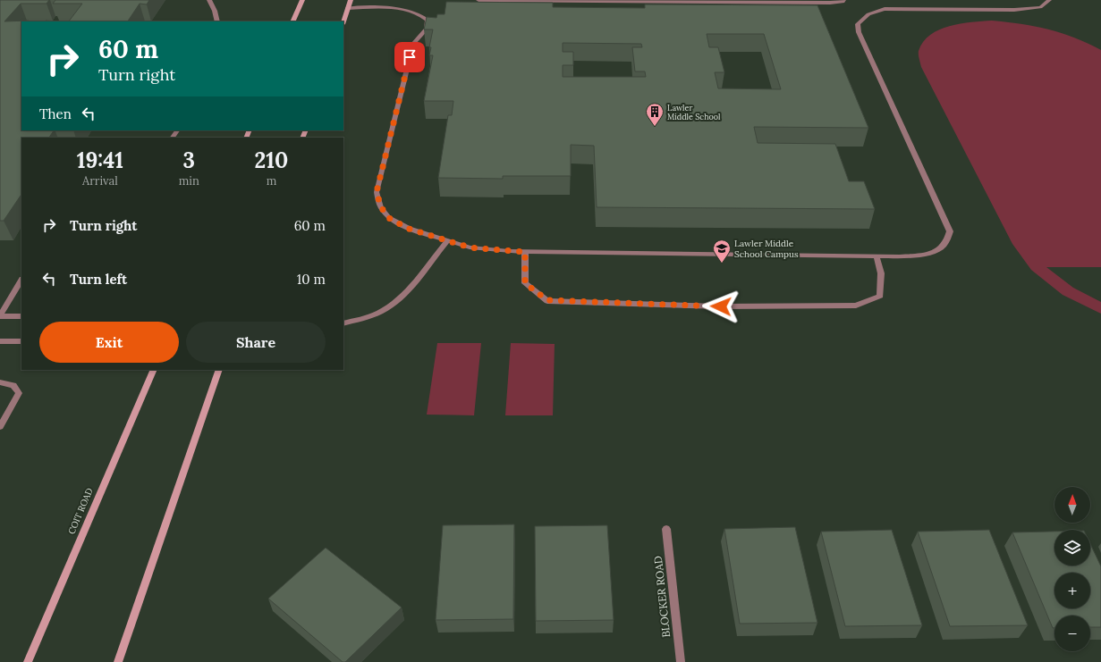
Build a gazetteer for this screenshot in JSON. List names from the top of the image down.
{
  "streets": {
    "main road": ["COIT ROAD"],
    "street": ["BLOCKER ROAD"]
  },
  "places": {
    "building": ["Lawler Middle School"],
    "school or university": ["Lawler Middle School Campus"]
  },
  "north": "top",
  "page": {
    "turn": ["60 m", "Turn right"],
    "then": "Then",
    "eta": [
      "19:41",
      "Arrival",
      "3",
      "min",
      "210",
      "m"
    ],
    "list": [
      {
        "name": "Turn right",
        "value": "60 m"
      },
      {
        "name": "Turn left",
        "value": "10 m"
      }
    ],
    "buttons": ["Exit", "Share"],
    "map_buttons": ["+", "−"]
  }
}
